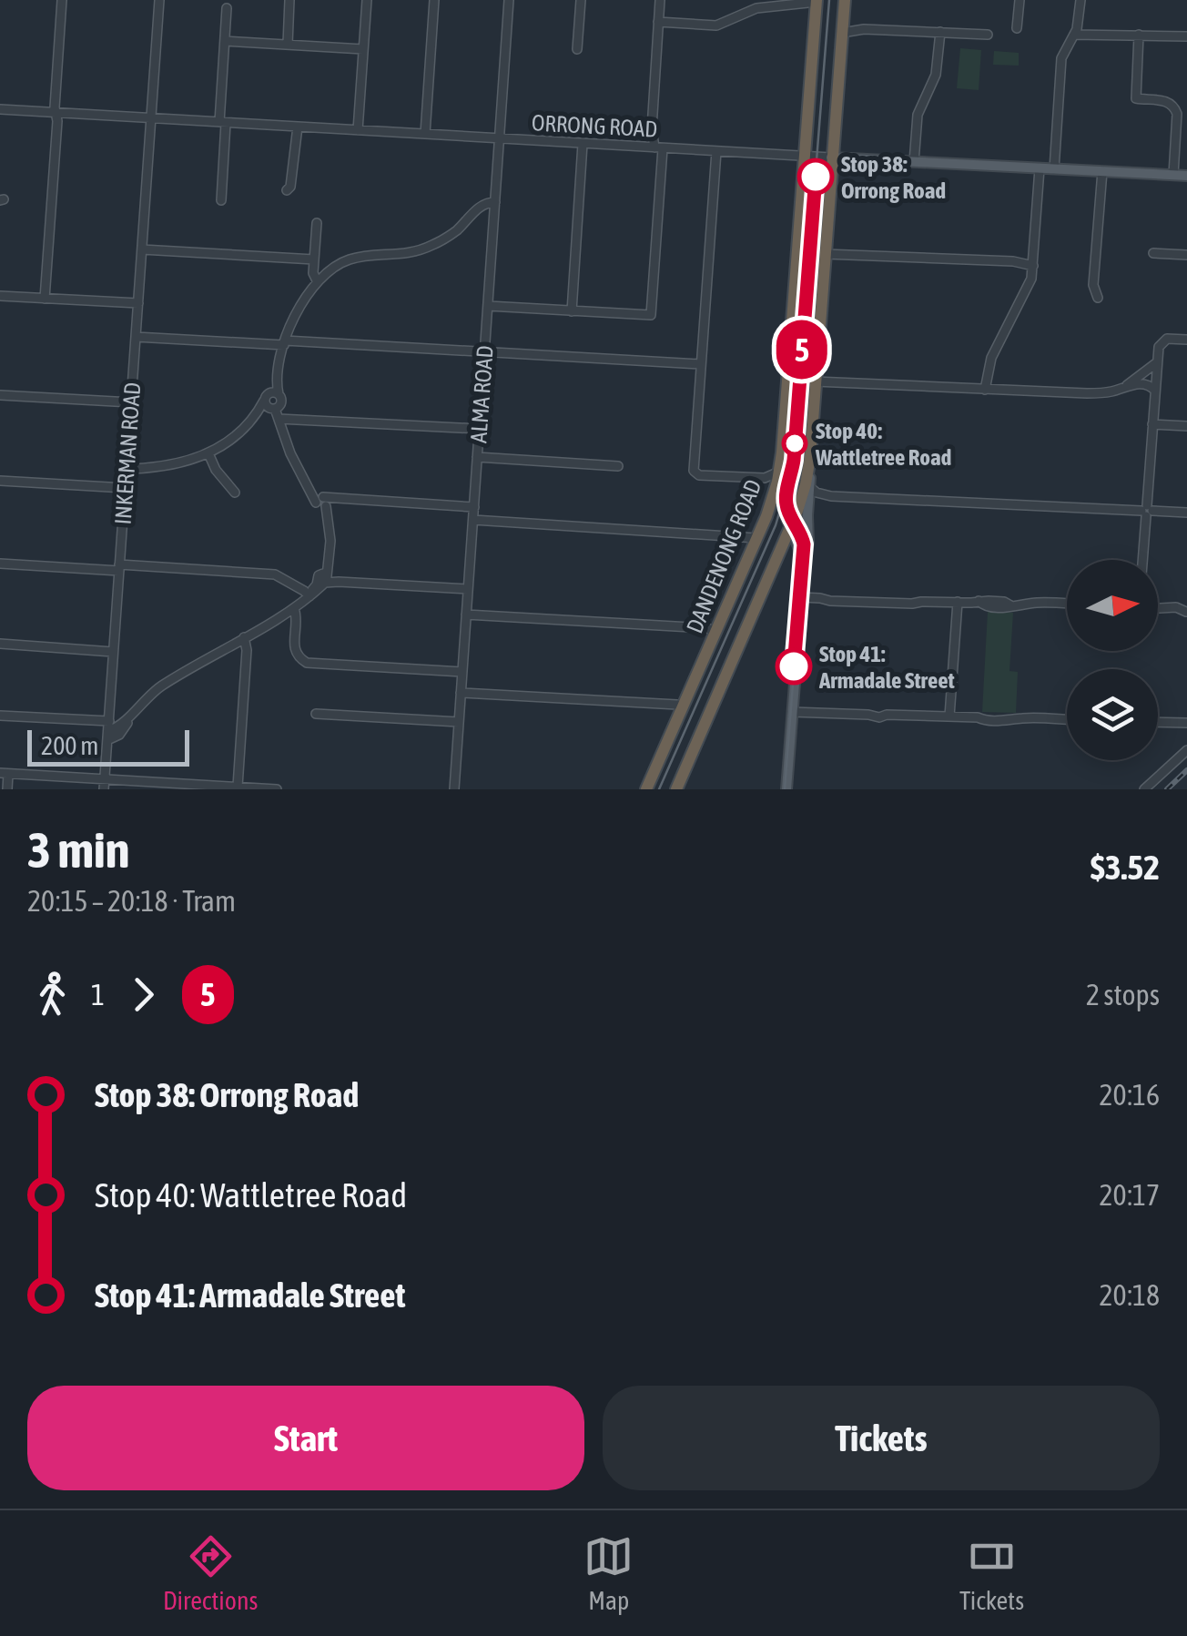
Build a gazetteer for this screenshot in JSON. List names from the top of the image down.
{
  "streets": {
    "highway": ["DANDENONG ROAD"],
    "main road": ["ORRONG ROAD"],
    "street": ["ALMA ROAD", "INKERMAN ROAD"]
  },
  "crossings": [
    ["ORRONG ROAD", "ALMA ROAD"],
    ["ORRONG ROAD", "INKERMAN ROAD"],
    ["ORRONG ROAD", "DANDENONG ROAD"]
  ],
  "places": ["Stop 38: Orrong Road", "Stop 40: Wattletree Road", "Stop 41: Armadale Street"],
  "lines": ["tram line 5"],
  "scale_bar": "200 m",
  "north": "right",
  "page": {
    "on_map": "5",
    "scale": "200 m",
    "heading": ["3 min", "20:15 – 20:18 · Tram", "$3.52"],
    "legs": ["1", "5", "2 stops"],
    "list": [
      {
        "name": "Stop 38: Orrong Road",
        "value": "20:16"
      },
      {
        "name": "Stop 40: Wattletree Road",
        "value": "20:17"
      },
      {
        "name": "Stop 41: Armadale Street",
        "value": "20:18"
      }
    ],
    "buttons": ["Start", "Tickets"],
    "tabs": ["Directions", "Map", "Tickets"]
  }
}
